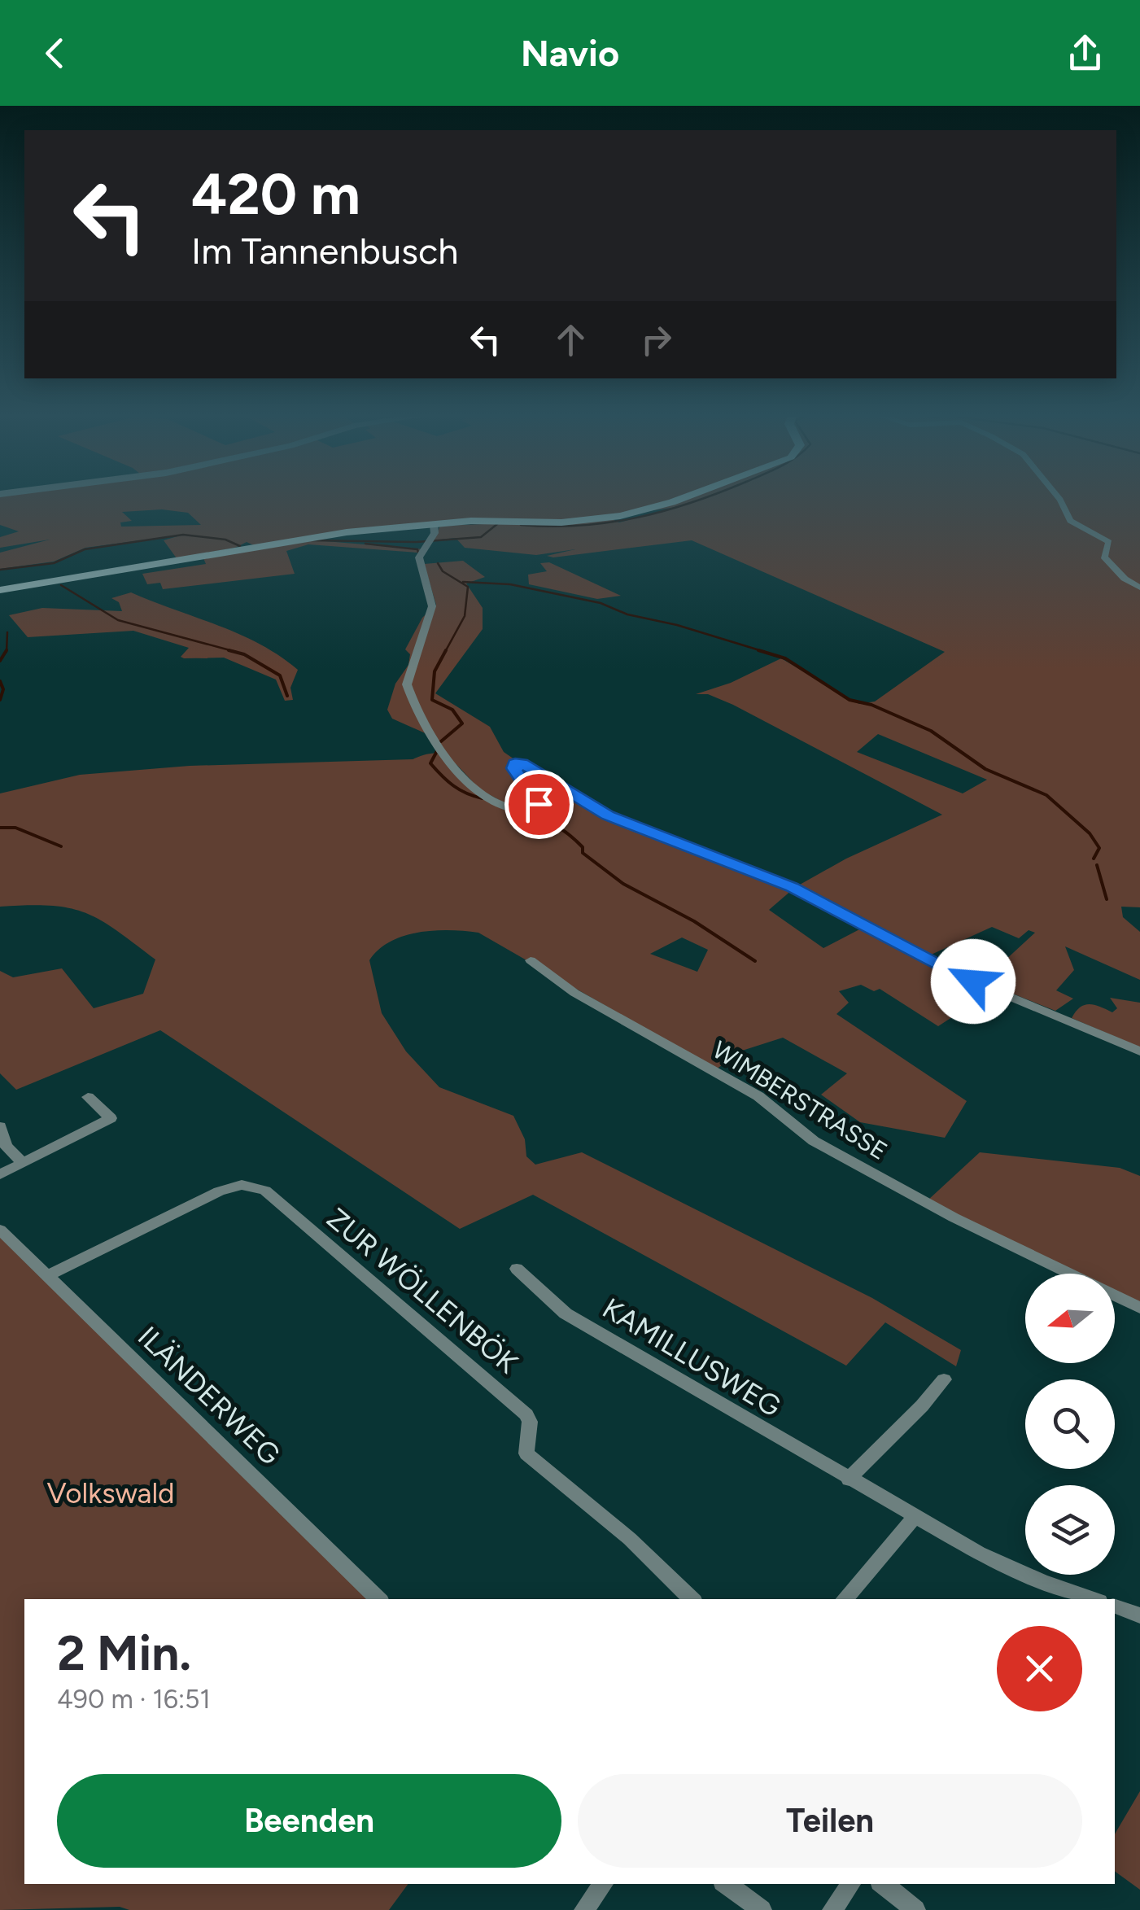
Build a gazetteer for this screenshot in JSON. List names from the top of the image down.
{
  "streets": {
    "street": [
      "WIMBERSTRASSE",
      "ZUR WÖLLENBÖK",
      "KAMILLUSWEG",
      "ILÄNDERWEG"
    ]
  },
  "crossings": [
    ["ZUR WÖLLENBÖK", "ILÄNDERWEG"]
  ],
  "parks": ["Volkswald"],
  "north": "left",
  "page": {
    "header": "Navio",
    "turn": ["420 m", "Im Tannenbusch"],
    "heading": ["2 Min.", "490 m · 16:51"],
    "buttons": ["Beenden", "Teilen"]
  }
}
